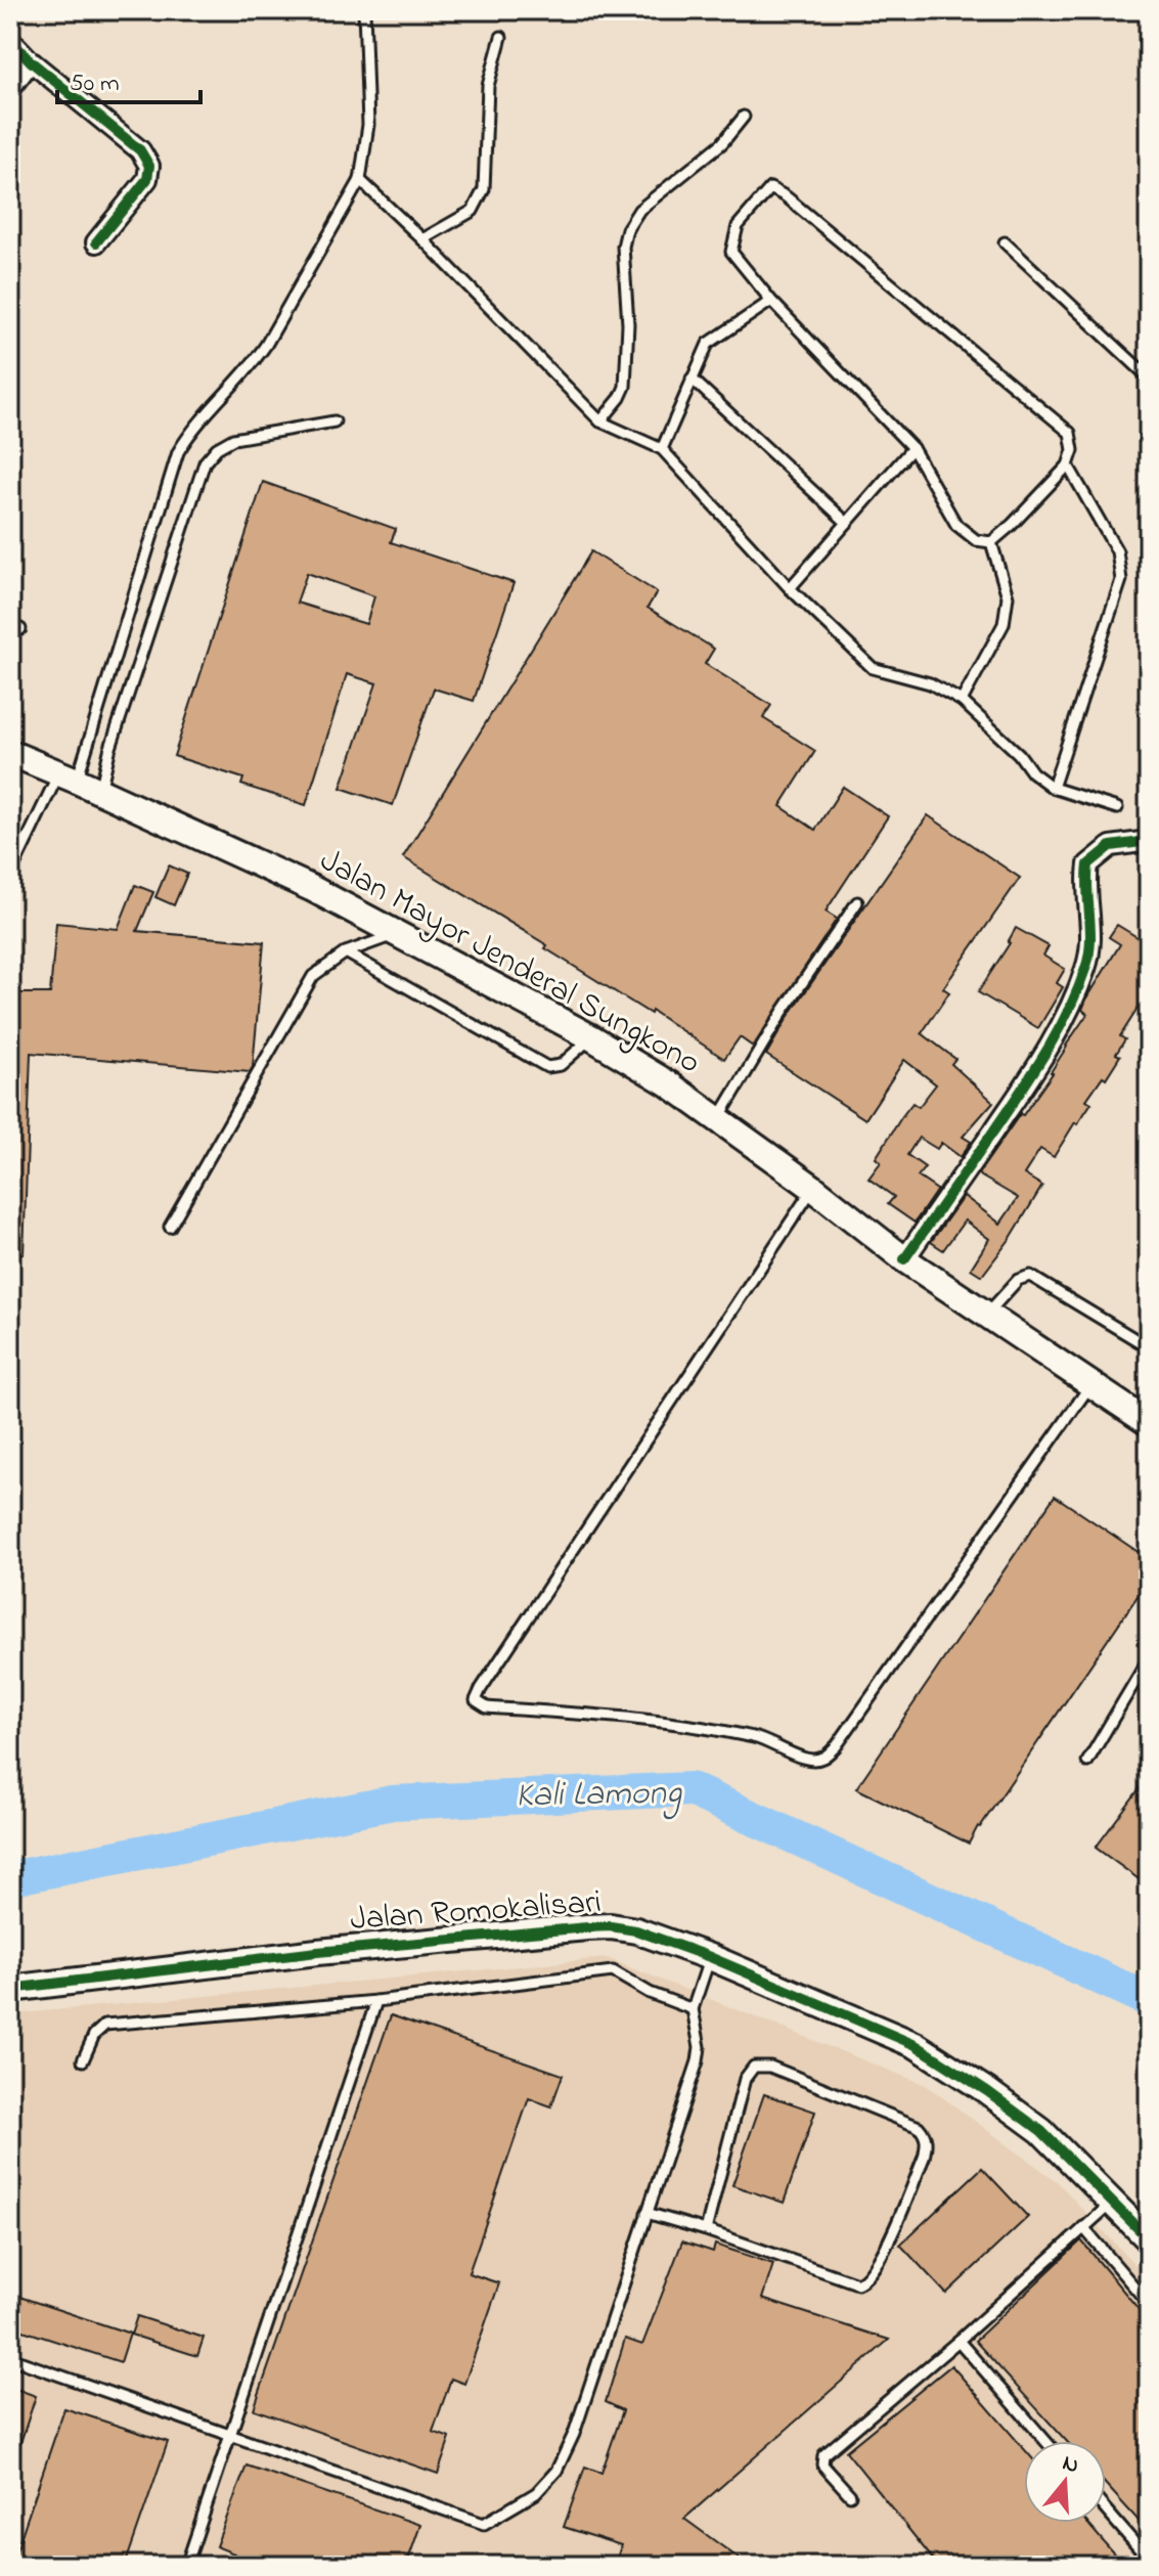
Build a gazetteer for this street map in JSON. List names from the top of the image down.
{
  "streets": {
    "main road": ["Jalan Mayor Jenderal Sungkono", "Jalan Romokalisari"]
  },
  "water": ["Kali Lamong"],
  "scale_bar": "50 m",
  "north": "top"
}
